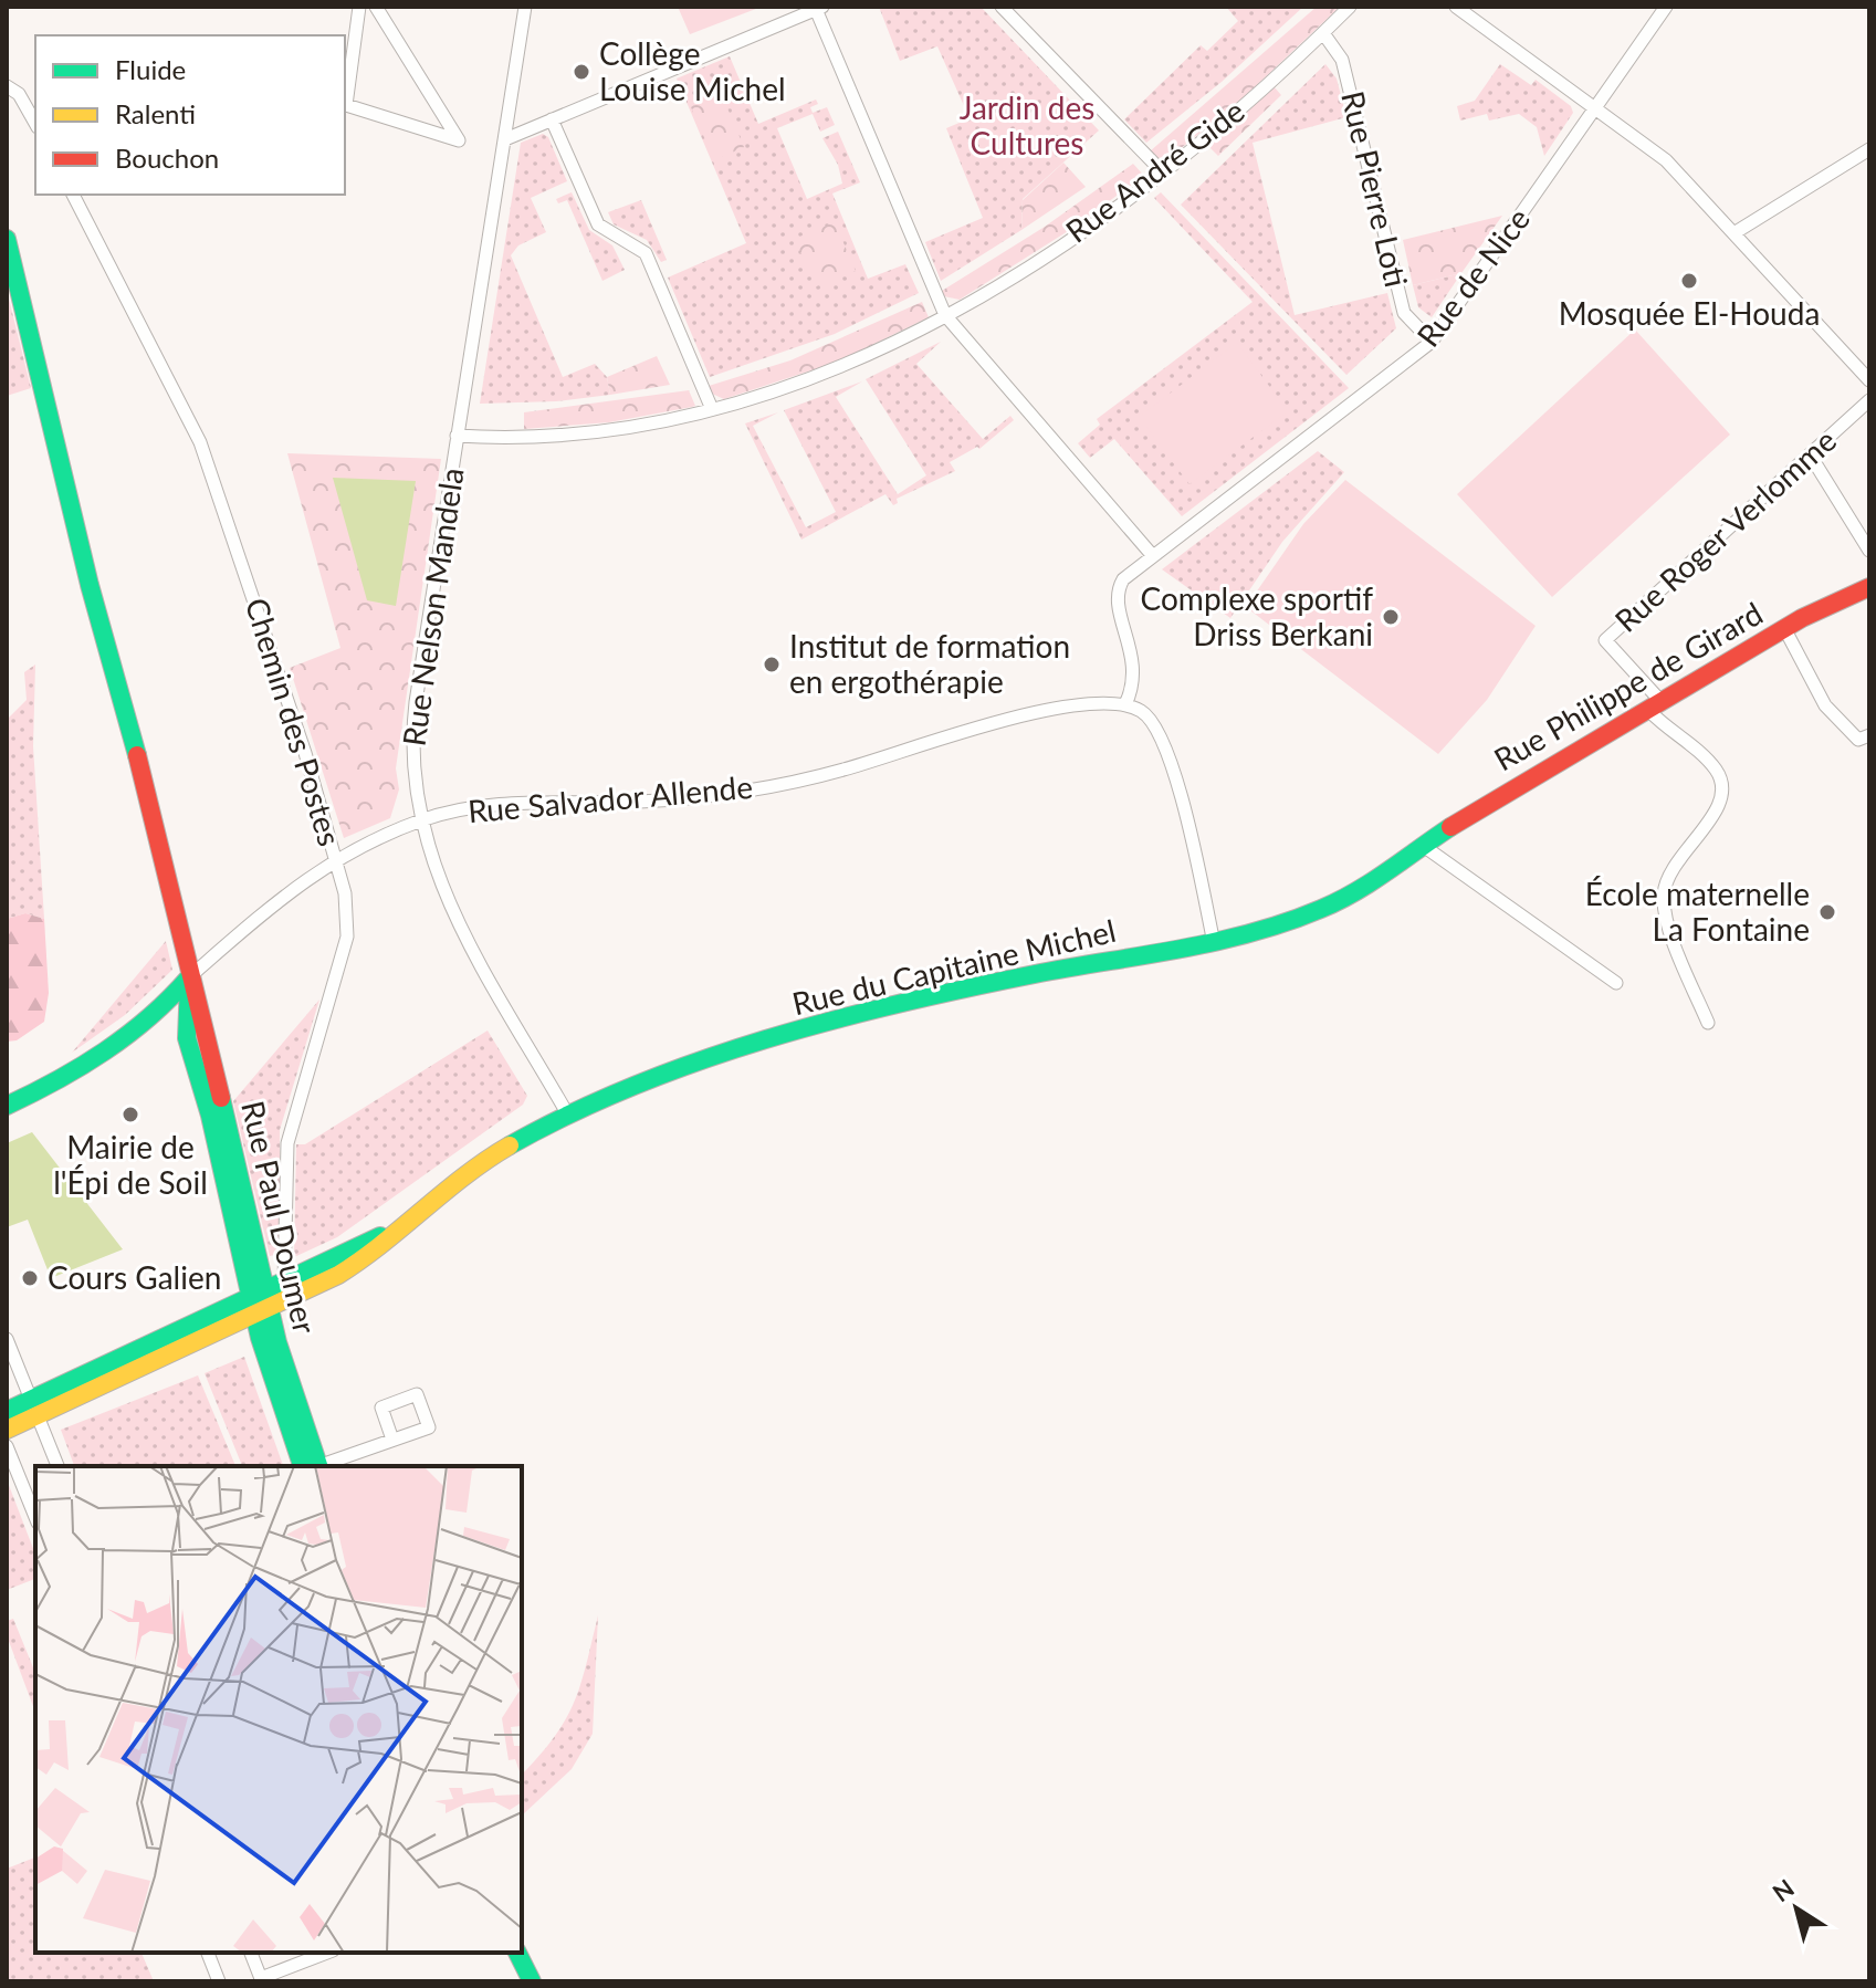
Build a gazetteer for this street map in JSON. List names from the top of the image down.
{
  "streets": {
    "main road": ["Rue Philippe de Girard", "Rue du Capitaine Michel", "Rue Paul Doumer"],
    "street": [
      "Rue André Gide",
      "Rue Pierre Loti",
      "Rue de Nice",
      "Rue Roger Verlomme",
      "Rue Nelson Mandela",
      "Chemin des Postes",
      "Rue Salvador Allende"
    ]
  },
  "crossings": [
    ["Rue André Gide", "Rue Pierre Loti"],
    ["Rue André Gide", "Rue Nelson Mandela"],
    ["Rue Pierre Loti", "Rue de Nice"],
    ["Rue de Nice", "Rue Salvador Allende"],
    ["Rue Roger Verlomme", "Rue Philippe de Girard"],
    ["Rue Nelson Mandela", "Rue Salvador Allende"],
    ["Rue Nelson Mandela", "Rue du Capitaine Michel"],
    ["Rue Philippe de Girard", "Rue du Capitaine Michel"],
    ["Chemin des Postes", "Rue Salvador Allende"],
    ["Chemin des Postes", "Rue du Capitaine Michel"],
    ["Rue Salvador Allende", "Rue Paul Doumer"],
    ["Rue du Capitaine Michel", "Rue Paul Doumer"]
  ],
  "parks": ["Jardin des Cultures"],
  "places": [
    "Collège Louise Michel",
    "Mosquée El-Houda",
    "Complexe sportif Driss Berkani",
    "Institut de formation en ergothérapie",
    "École maternelle La Fontaine",
    "Mairie de l'Épi de Soil",
    "Cours Galien"
  ],
  "legend": ["Fluide", "Ralenti", "Bouchon"],
  "north": "top left"
}
